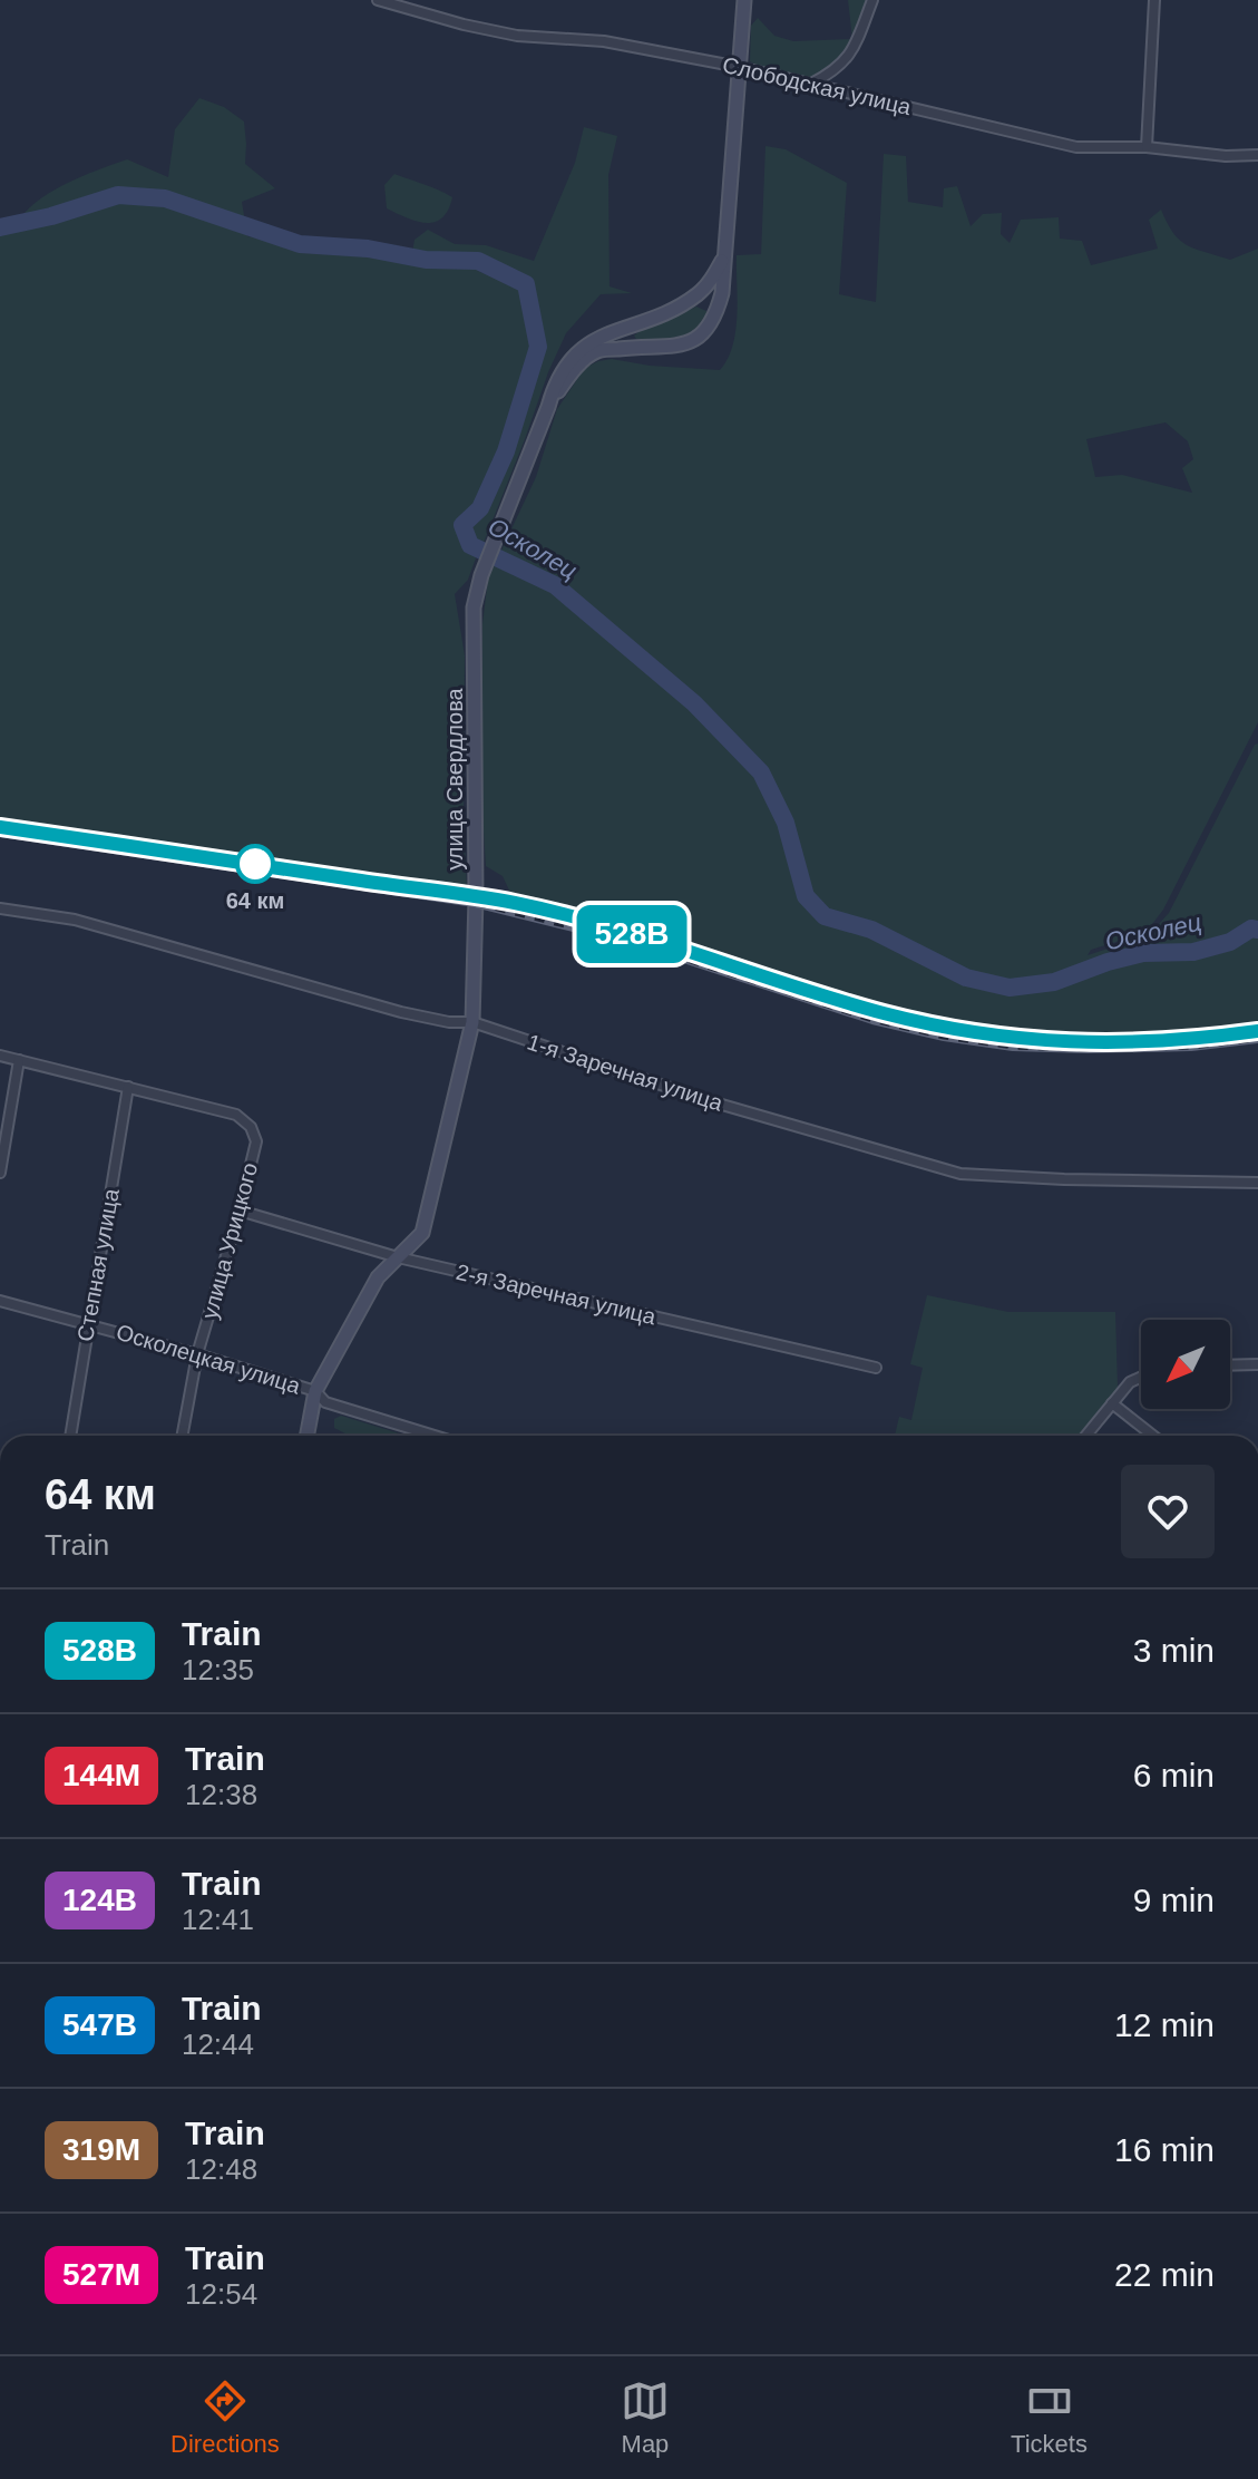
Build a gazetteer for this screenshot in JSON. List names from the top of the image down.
{
  "streets": {
    "main road": ["улица Свердлова"],
    "street": [
      "Слободская улица",
      "1-я Заречная улица",
      "улица Урицкого",
      "Степная улица",
      "2-я Заречная улица",
      "Осколецкая улица"
    ]
  },
  "crossings": [
    ["Слободская улица", "улица Свердлова"],
    ["улица Свердлова", "1-я Заречная улица"],
    ["улица Свердлова", "2-я Заречная улица"],
    ["улица Свердлова", "Осколецкая улица"],
    ["улица Урицкого", "Степная улица"],
    ["улица Урицкого", "2-я Заречная улица"],
    ["улица Урицкого", "Осколецкая улица"],
    ["Степная улица", "Осколецкая улица"]
  ],
  "water": ["Осколец"],
  "places": ["64 км"],
  "north": "bottom left",
  "page": {
    "on_map": "528В",
    "heading": ["64 км", "Train"],
    "list": [
      {
        "mark": "528В",
        "name": "Train",
        "note": "12:35",
        "value": "3 min"
      },
      {
        "mark": "144М",
        "name": "Train",
        "note": "12:38",
        "value": "6 min"
      },
      {
        "mark": "124В",
        "name": "Train",
        "note": "12:41",
        "value": "9 min"
      },
      {
        "mark": "547В",
        "name": "Train",
        "note": "12:44",
        "value": "12 min"
      },
      {
        "mark": "319М",
        "name": "Train",
        "note": "12:48",
        "value": "16 min"
      },
      {
        "mark": "527М",
        "name": "Train",
        "note": "12:54",
        "value": "22 min"
      }
    ],
    "tabs": ["Directions", "Map", "Tickets"]
  }
}
